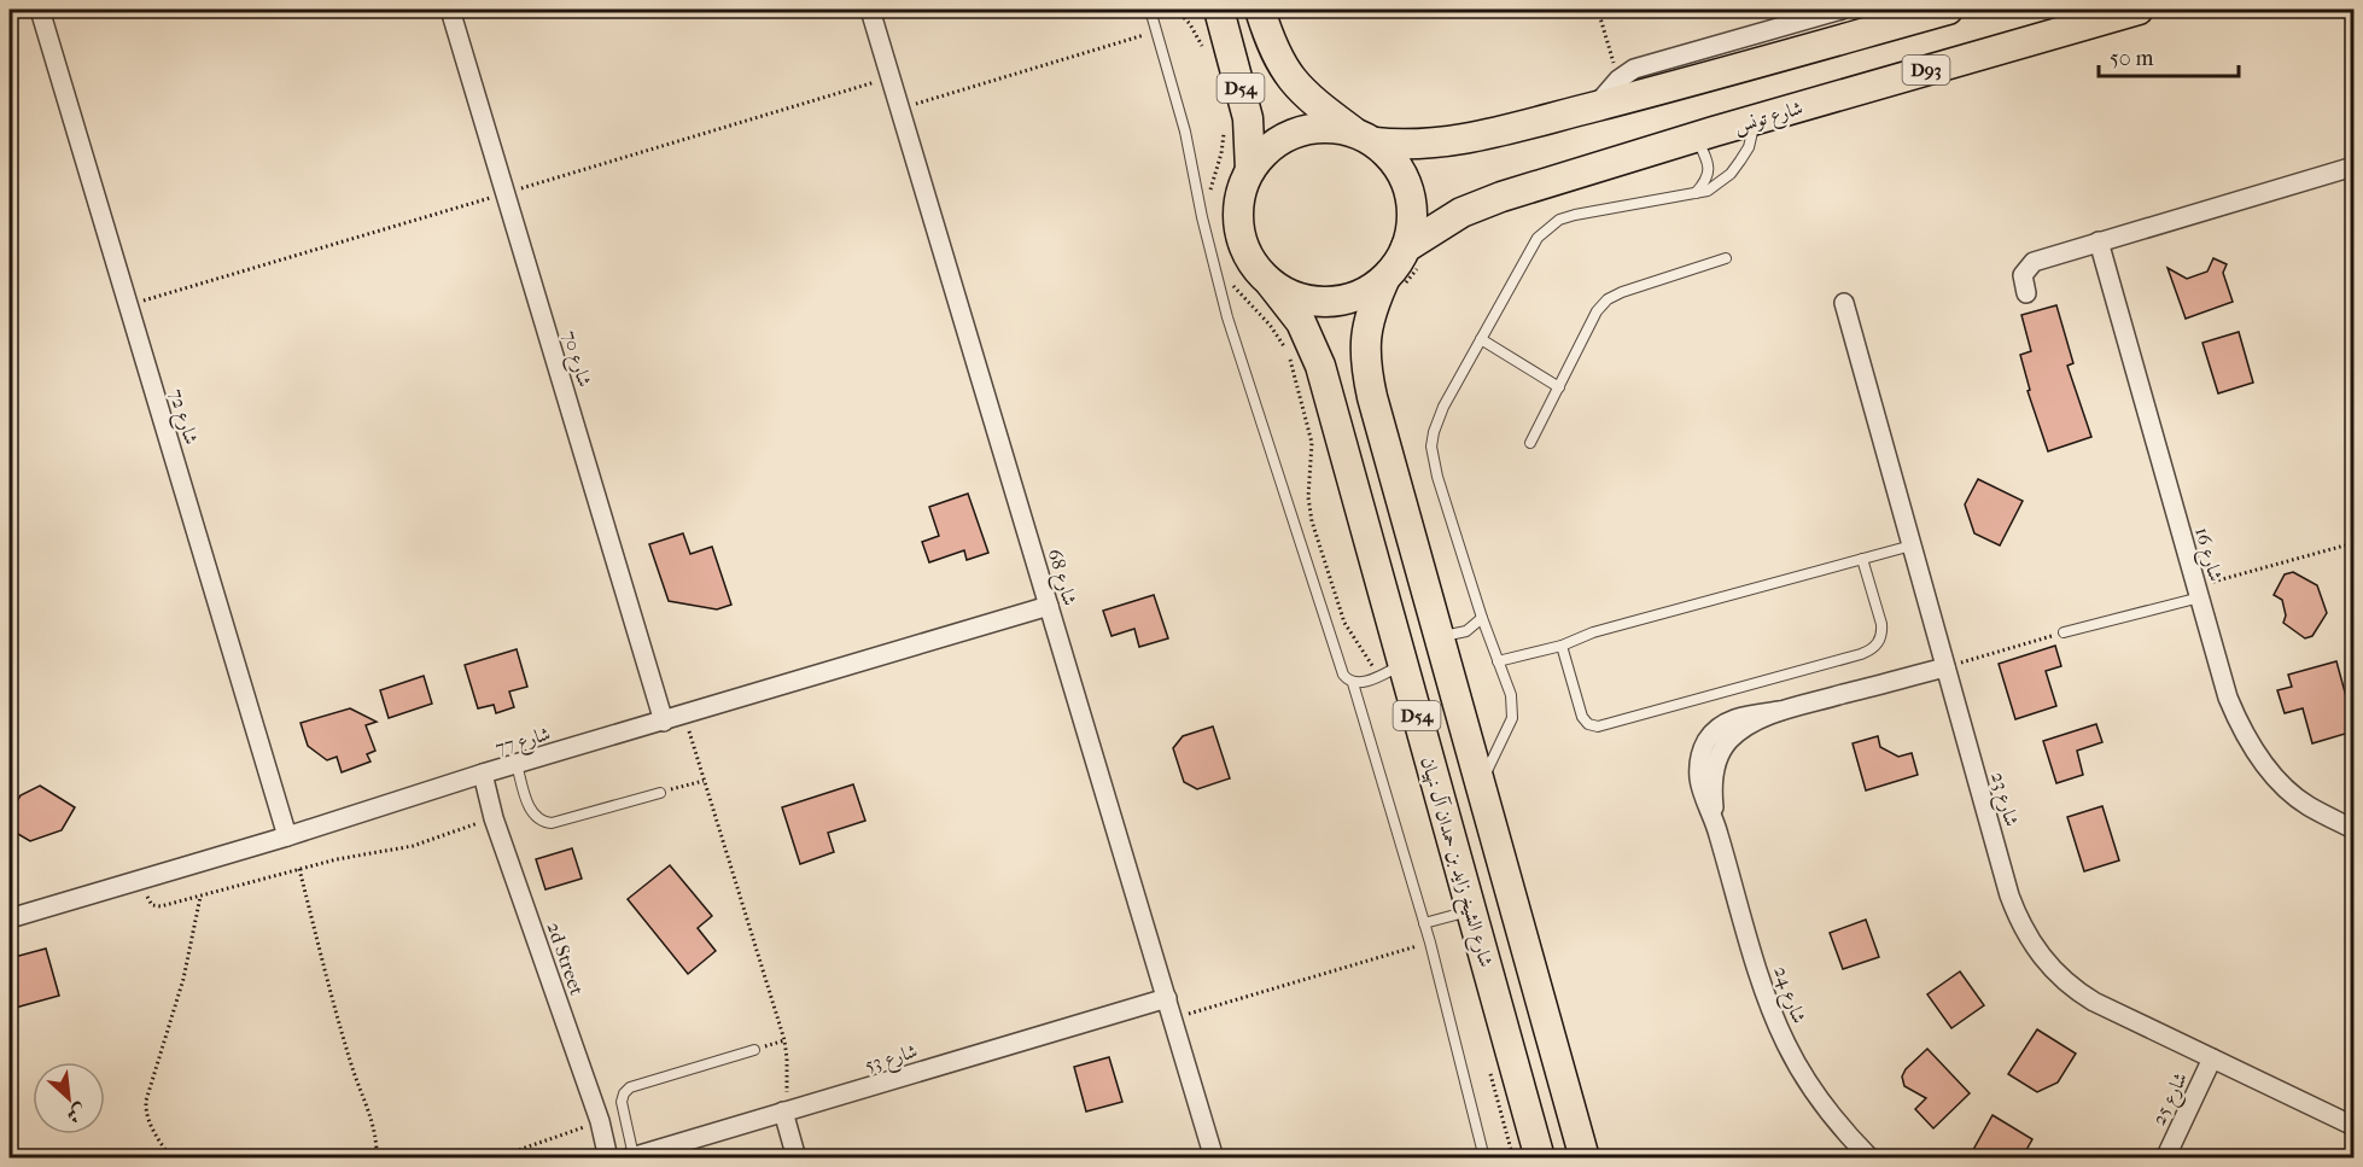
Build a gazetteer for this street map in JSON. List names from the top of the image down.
{
  "streets": {
    "main road": [
      "D93",
      "D54",
      "شارع تونس",
      "شارع الشيخ زايد بن حمدان آل نهيان"
    ],
    "street": [
      "شارع 70",
      "شارع 72",
      "شارع 16",
      "شارع 68",
      "شارع 77",
      "شارع 23",
      "2d Street",
      "شارع 24",
      "شارع 53",
      "شارع 25"
    ]
  },
  "crossings": [
    ["D54", "شارع تونس"],
    ["D54", "شارع الشيخ زايد بن حمدان آل نهيان"],
    ["شارع تونس", "شارع الشيخ زايد بن حمدان آل نهيان"],
    ["شارع 70", "شارع 77"],
    ["شارع 72", "شارع 77"],
    ["شارع 68", "شارع 77"],
    ["شارع 68", "شارع 53"],
    ["شارع 77", "2d Street"],
    ["شارع 23", "شارع 24"],
    ["شارع 23", "شارع 25"]
  ],
  "scale_bar": "50 m",
  "north": "bottom right"
}
